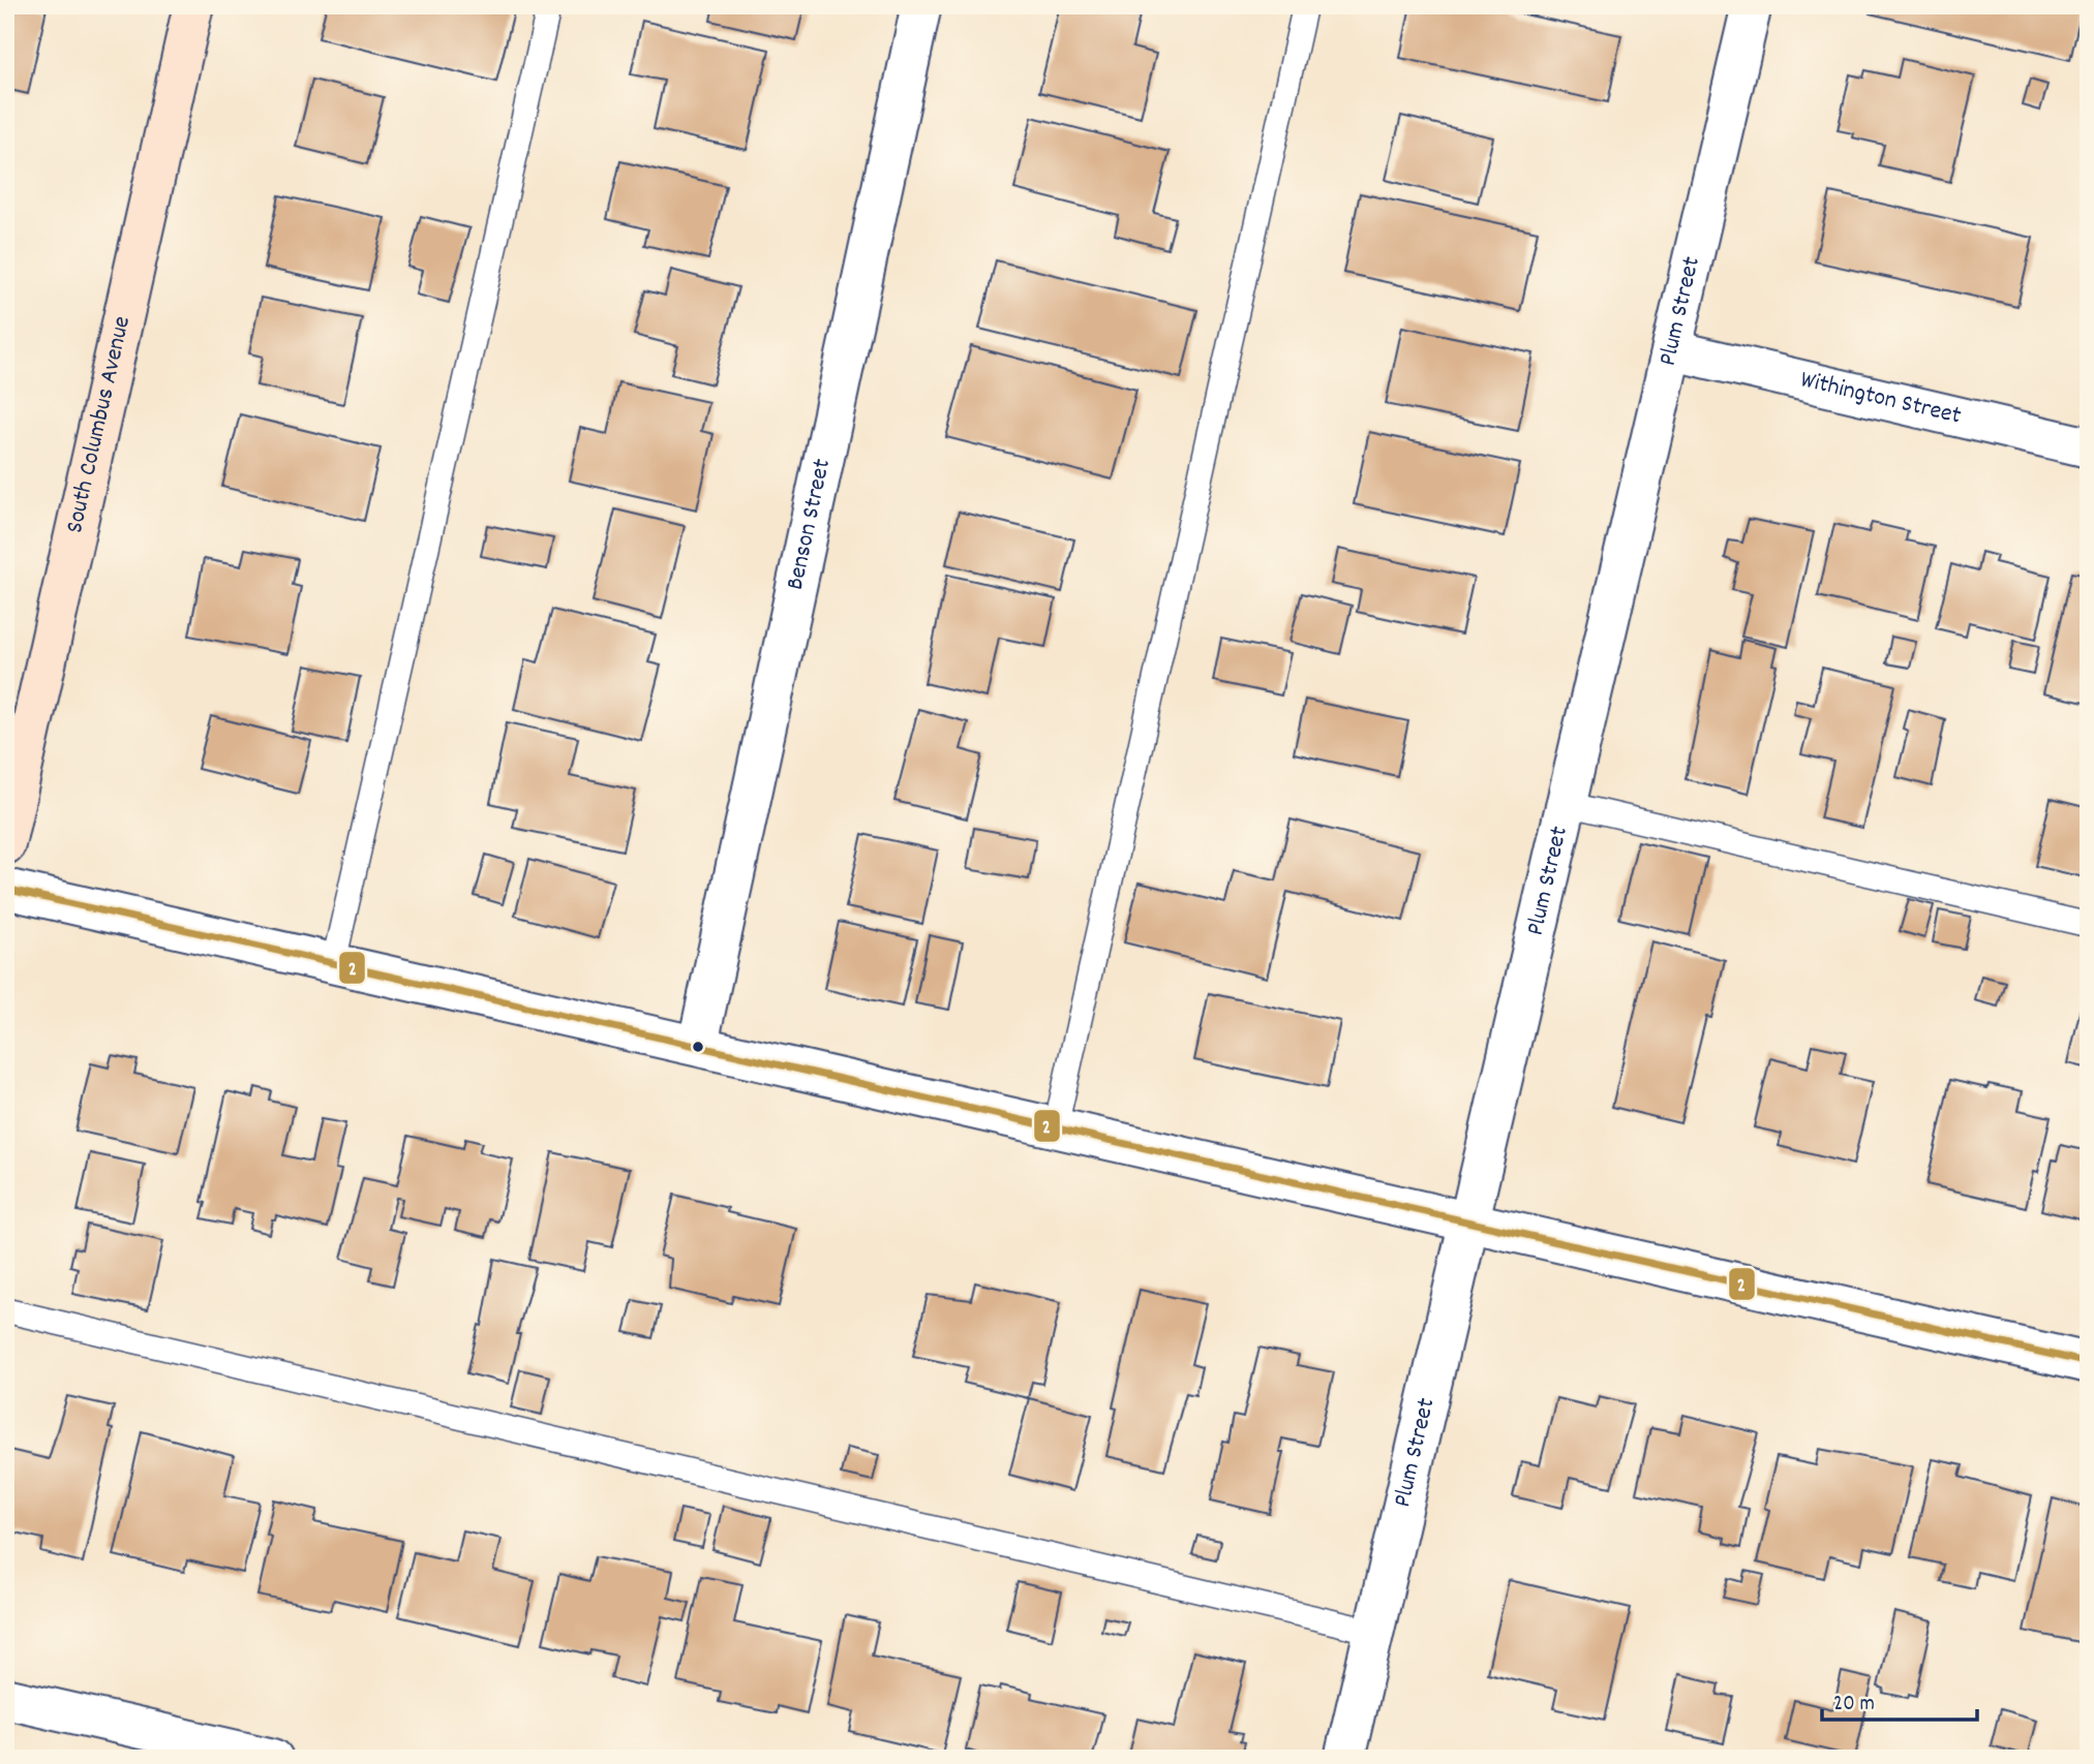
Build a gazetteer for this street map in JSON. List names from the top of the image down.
{
  "streets": {
    "main road": ["South Columbus Avenue"],
    "street": ["Plum Street", "Withington Street", "Benson Street"]
  },
  "crossings": [
    ["Plum Street", "Withington Street"]
  ],
  "lines": ["transit line 2"],
  "scale_bar": "20 m"
}
